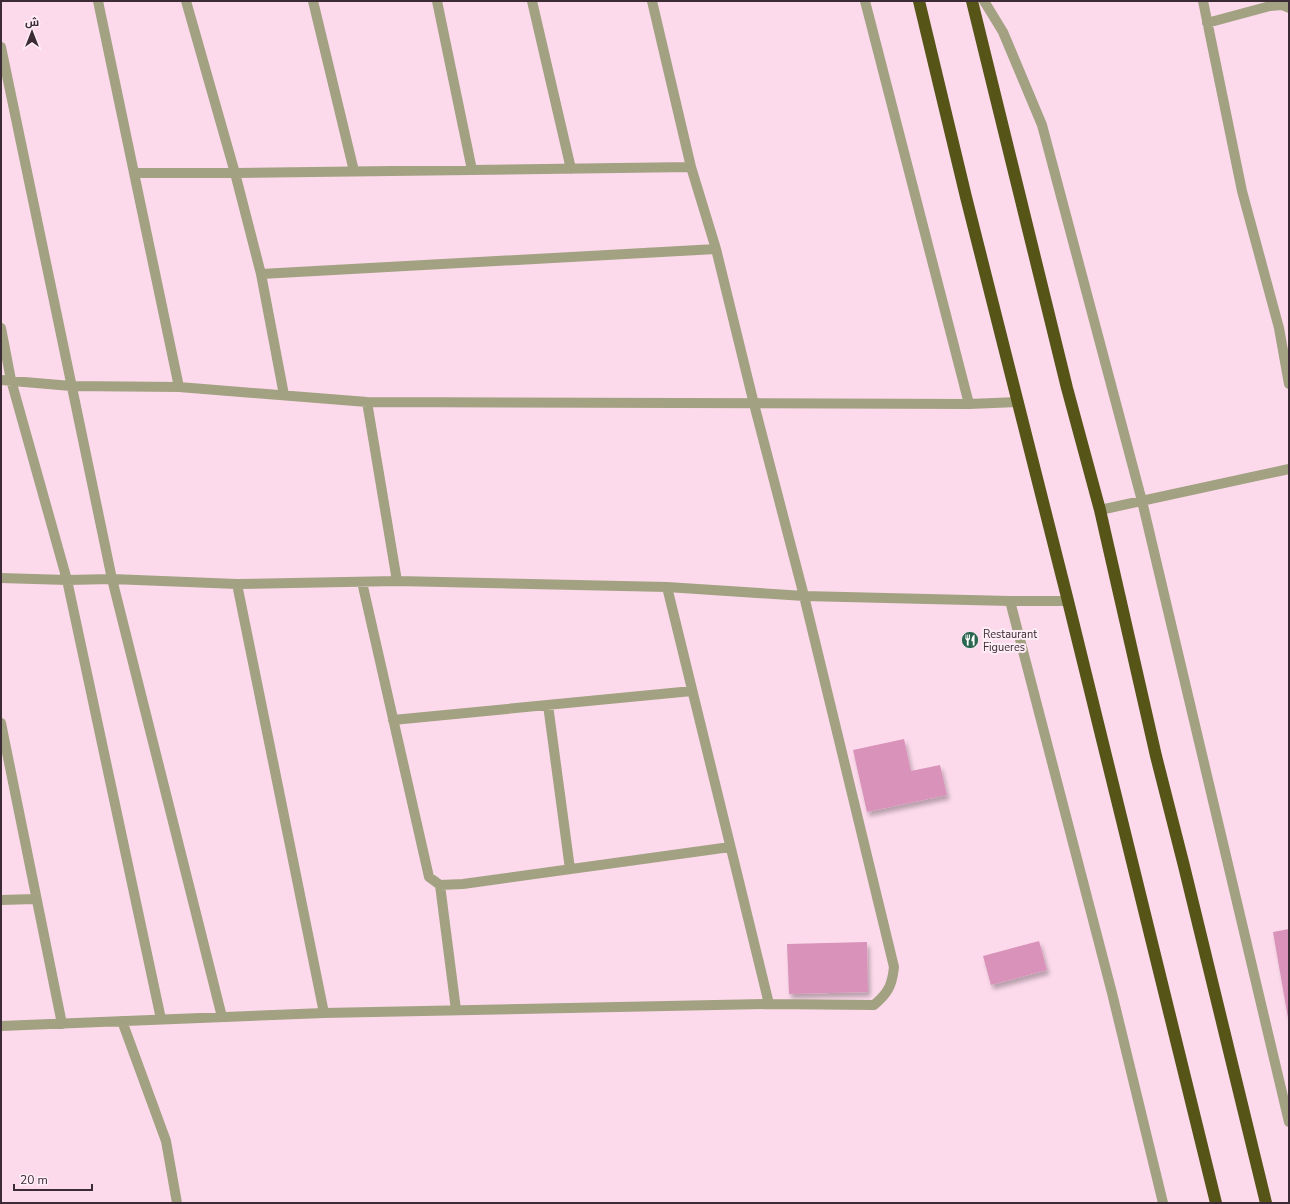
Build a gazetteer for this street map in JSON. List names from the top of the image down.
{
  "places": {
    "restaurant": ["Restaurant Figueres"]
  },
  "scale_bar": "20 m",
  "north": "top"
}
